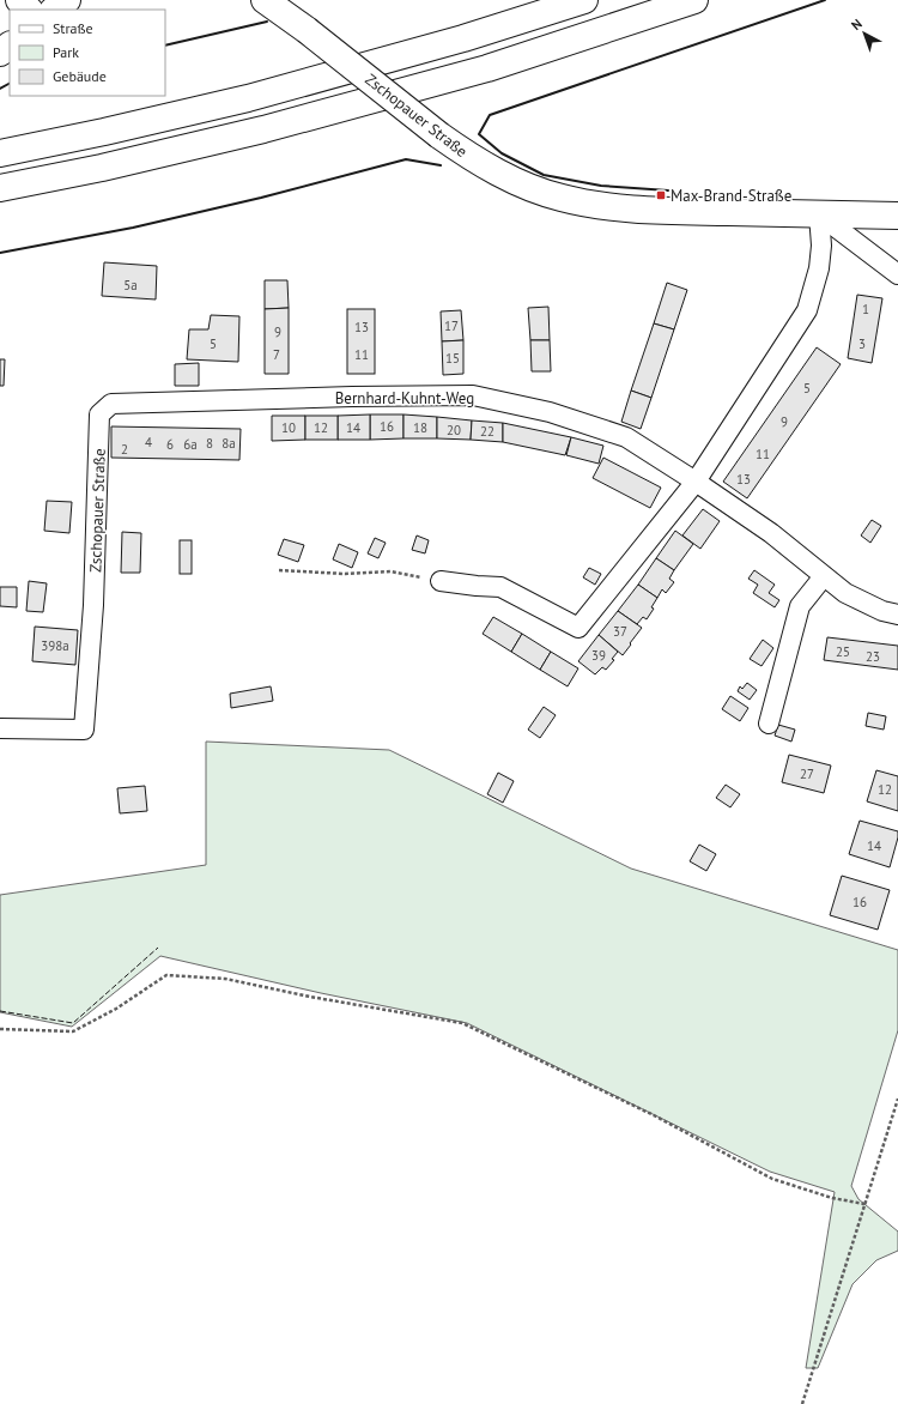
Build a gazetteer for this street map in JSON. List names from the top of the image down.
{
  "streets": {
    "main road": ["Zschopauer Straße"],
    "street": ["Bernhard-Kuhnt-Weg"]
  },
  "crossings": [
    ["Zschopauer Straße", "Bernhard-Kuhnt-Weg"]
  ],
  "places": {
    "transit": ["Max-Brand-Straße"]
  },
  "house_numbers": [
    "5a",
    "1",
    "17",
    "13",
    "9",
    "5",
    "3",
    "7",
    "11",
    "15",
    "5",
    "9",
    "16",
    "10",
    "12",
    "14",
    "18",
    "20",
    "22",
    "4",
    "8",
    "8a",
    "6",
    "6a",
    "2",
    "11",
    "13",
    "37",
    "398a",
    "25",
    "39",
    "23",
    "27",
    "12",
    "14",
    "16"
  ],
  "legend": ["Straße", "Park", "Gebäude"],
  "north": "top left"
}
